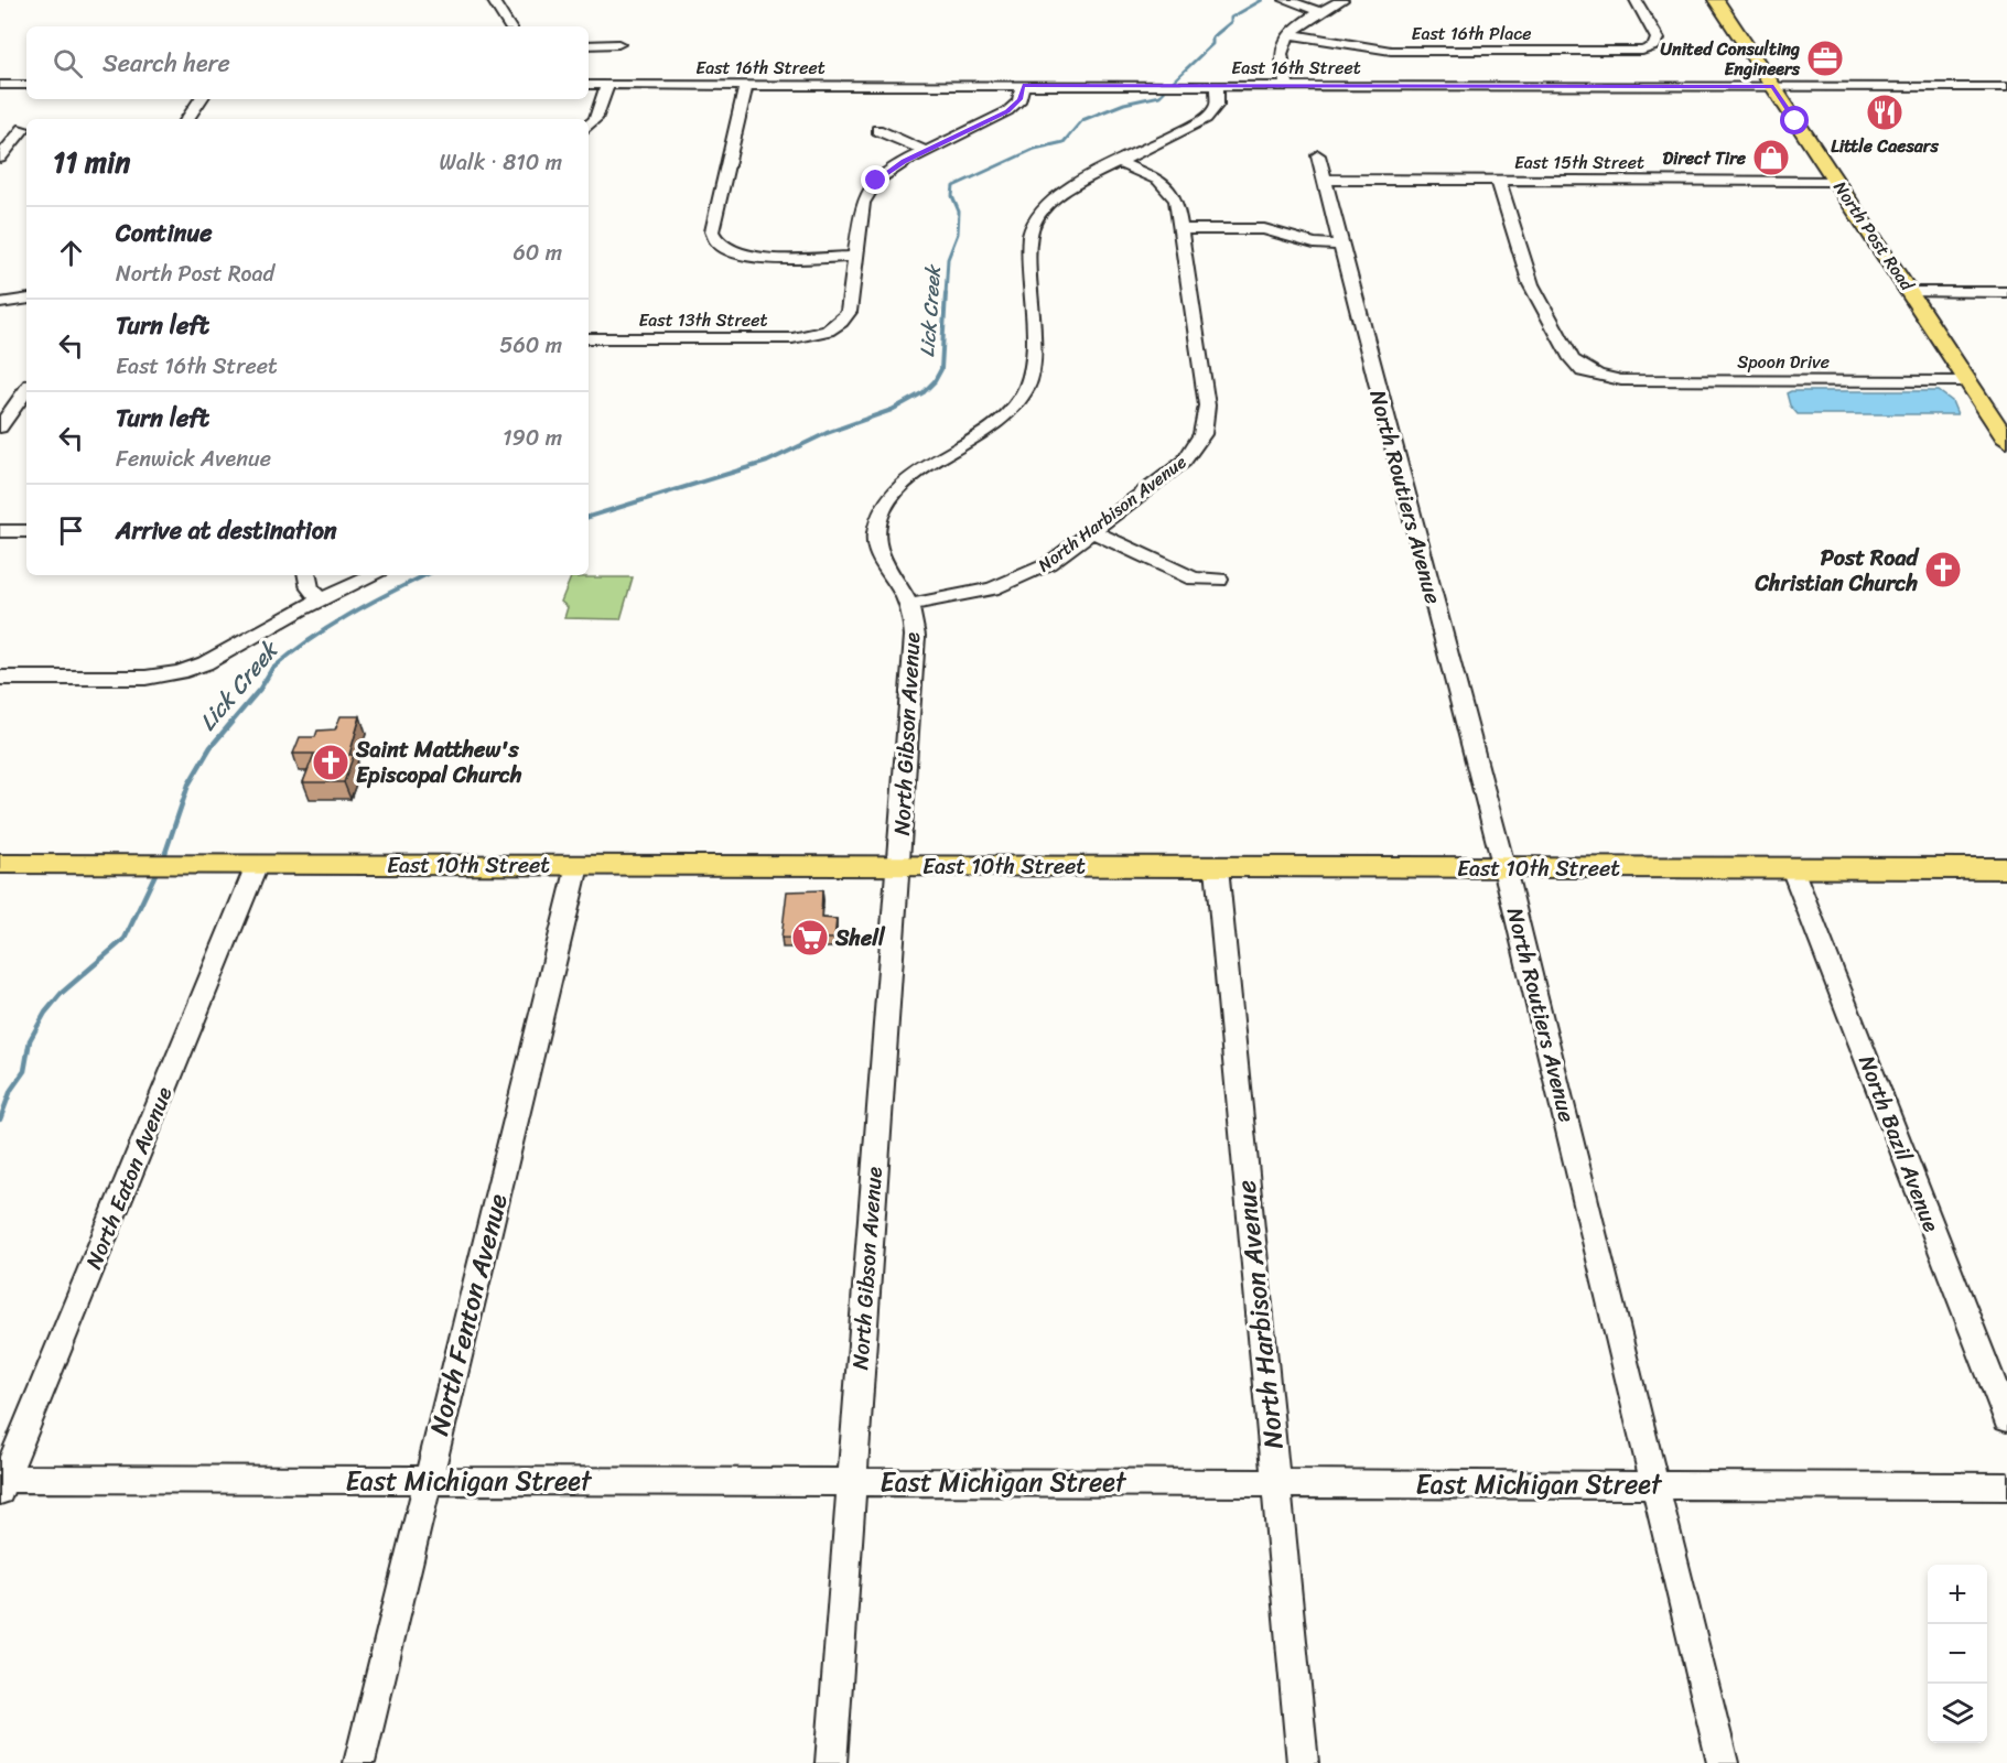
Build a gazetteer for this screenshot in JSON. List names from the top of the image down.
{
  "streets": {
    "main road": ["North Post Road", "East 10th Street"],
    "street": [
      "East 16th Place",
      "East 16th Street",
      "East 15th Street",
      "East 13th Street",
      "Spoon Drive",
      "North Routiers Avenue",
      "North Harbison Avenue",
      "North Gibson Avenue",
      "North Bazil Avenue",
      "North Eaton Avenue",
      "North Fenton Avenue",
      "East Michigan Street"
    ]
  },
  "crossings": [
    ["East 16th Street", "North Post Road"],
    ["East 16th Street", "North Gibson Avenue"],
    ["East 15th Street", "North Post Road"],
    ["East 15th Street", "Spoon Drive"],
    ["East 15th Street", "North Routiers Avenue"],
    ["North Post Road", "Spoon Drive"],
    ["North Routiers Avenue", "East 10th Street"],
    ["North Routiers Avenue", "East Michigan Street"],
    ["North Harbison Avenue", "North Gibson Avenue"],
    ["North Harbison Avenue", "East 10th Street"],
    ["North Harbison Avenue", "East Michigan Street"],
    ["North Gibson Avenue", "East 10th Street"],
    ["North Gibson Avenue", "East Michigan Street"],
    ["East 10th Street", "North Bazil Avenue"],
    ["East 10th Street", "North Eaton Avenue"],
    ["East 10th Street", "North Fenton Avenue"],
    ["North Eaton Avenue", "East Michigan Street"],
    ["North Fenton Avenue", "East Michigan Street"]
  ],
  "water": ["Lick Creek"],
  "places": {
    "office": ["United Consulting Engineers"],
    "restaurant": ["Little Caesars"],
    "shop": ["Direct Tire"],
    "church": ["Post Road Christian Church", "Saint Matthew's Episcopal Church"],
    "supermarket": ["Shell"]
  },
  "page": {
    "search": "Search here",
    "heading": ["11 min", "Walk · 810 m"],
    "list": [
      ["Continue", "North Post Road", "60 m"],
      ["Turn left", "East 16th Street", "560 m"],
      ["Turn left", "Fenwick Avenue", "190 m"],
      "Arrive at destination"
    ],
    "map_buttons": ["+", "−"]
  }
}
